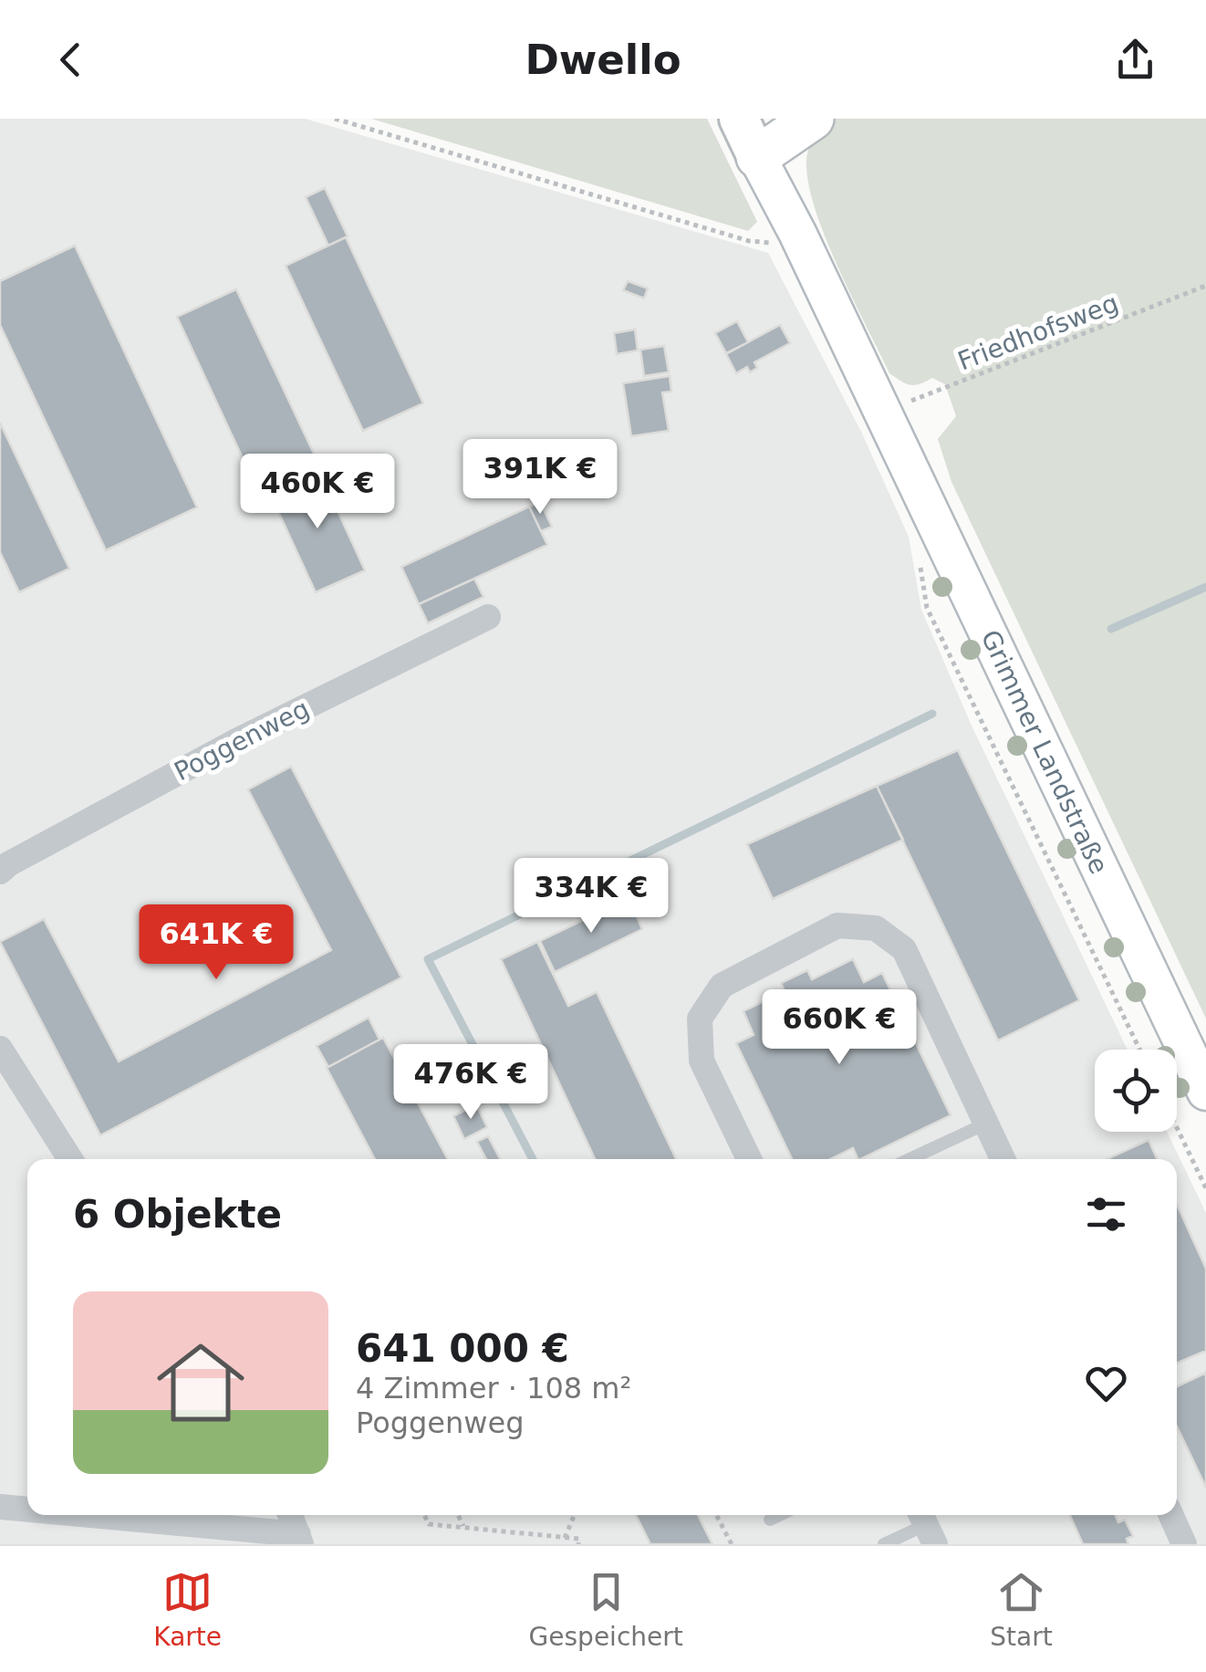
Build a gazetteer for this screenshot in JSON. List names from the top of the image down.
{
  "streets": {
    "main road": ["Grimmer Landstraße"],
    "street": ["Poggenweg"],
    "path": ["Friedhofsweg"]
  },
  "crossings": [
    ["Friedhofsweg", "Grimmer Landstraße"]
  ],
  "page": {
    "header": "Dwello",
    "price": [
      "391K €",
      "460K €",
      "334K €",
      "641K €",
      "660K €",
      "476K €"
    ],
    "heading": "6 Objekte",
    "list": [
      {
        "name": "641 000 €",
        "note": "4 Zimmer · 108 m² · Poggenweg"
      }
    ],
    "tabs": ["Karte", "Gespeichert", "Start"]
  }
}
